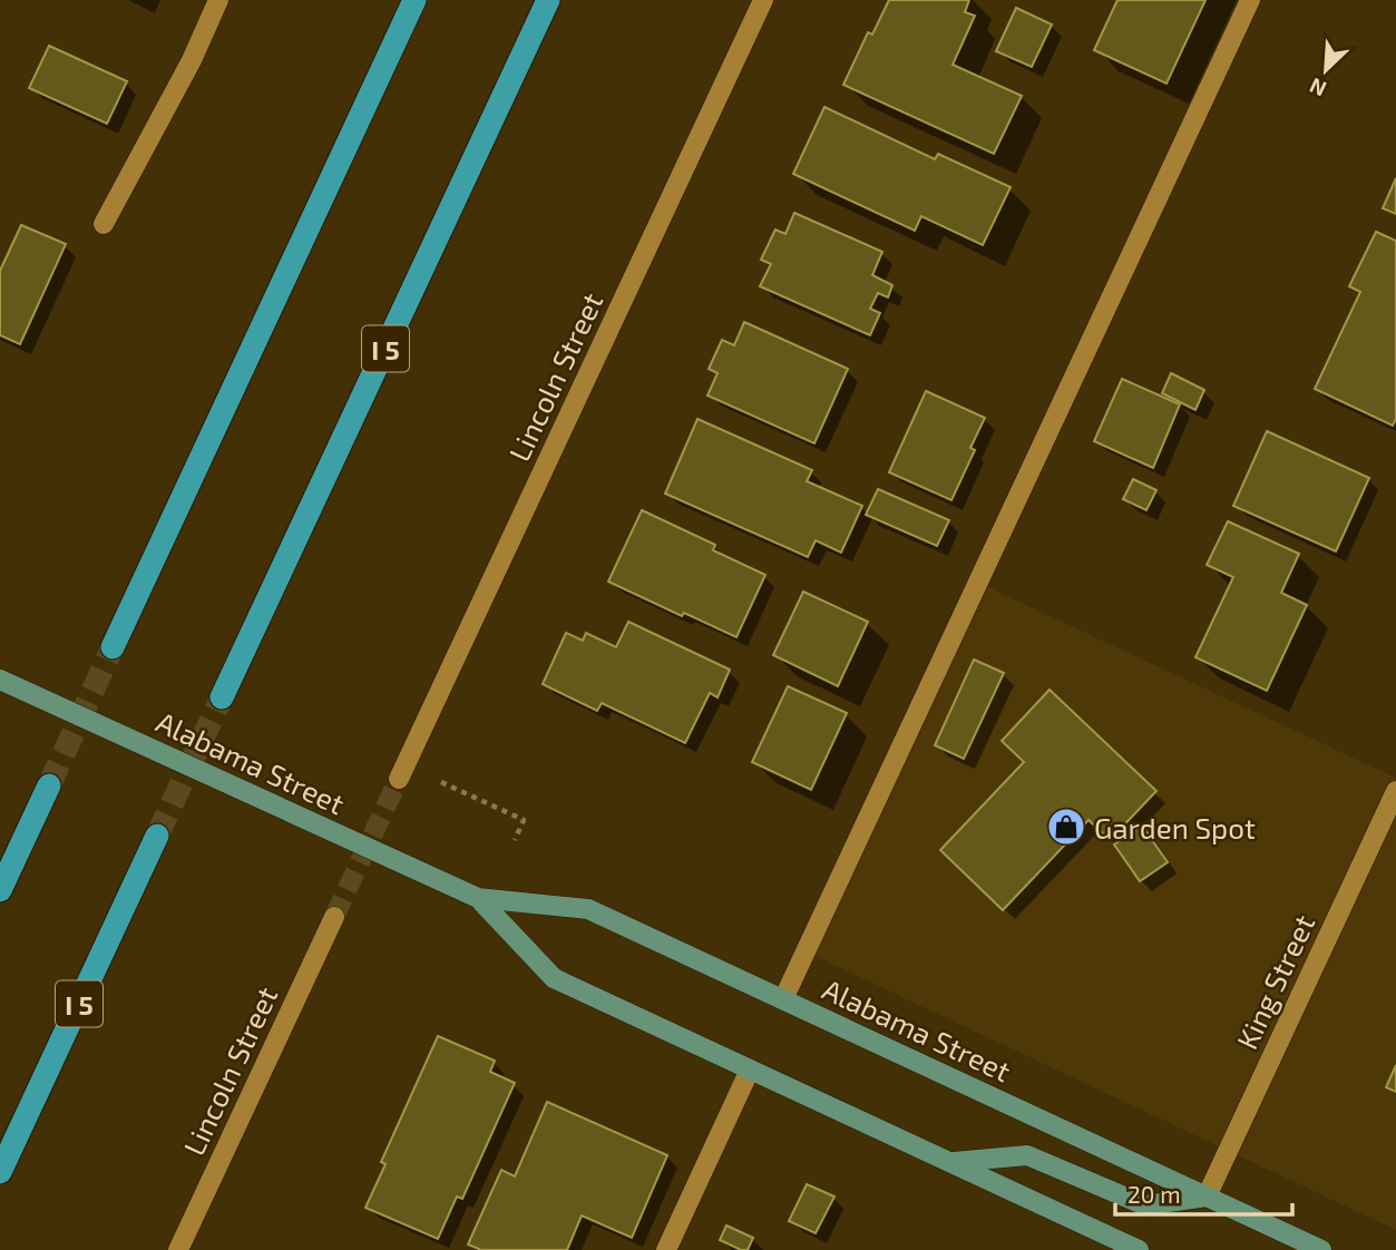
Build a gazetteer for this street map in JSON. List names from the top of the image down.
{
  "streets": {
    "highway": ["I 5"],
    "main road": ["Alabama Street"],
    "street": ["Lincoln Street", "King Street"]
  },
  "crossings": [
    ["Alabama Street", "King Street"]
  ],
  "places": {
    "shop": ["Garden Spot"]
  },
  "scale_bar": "20 m",
  "north": "bottom left"
}
